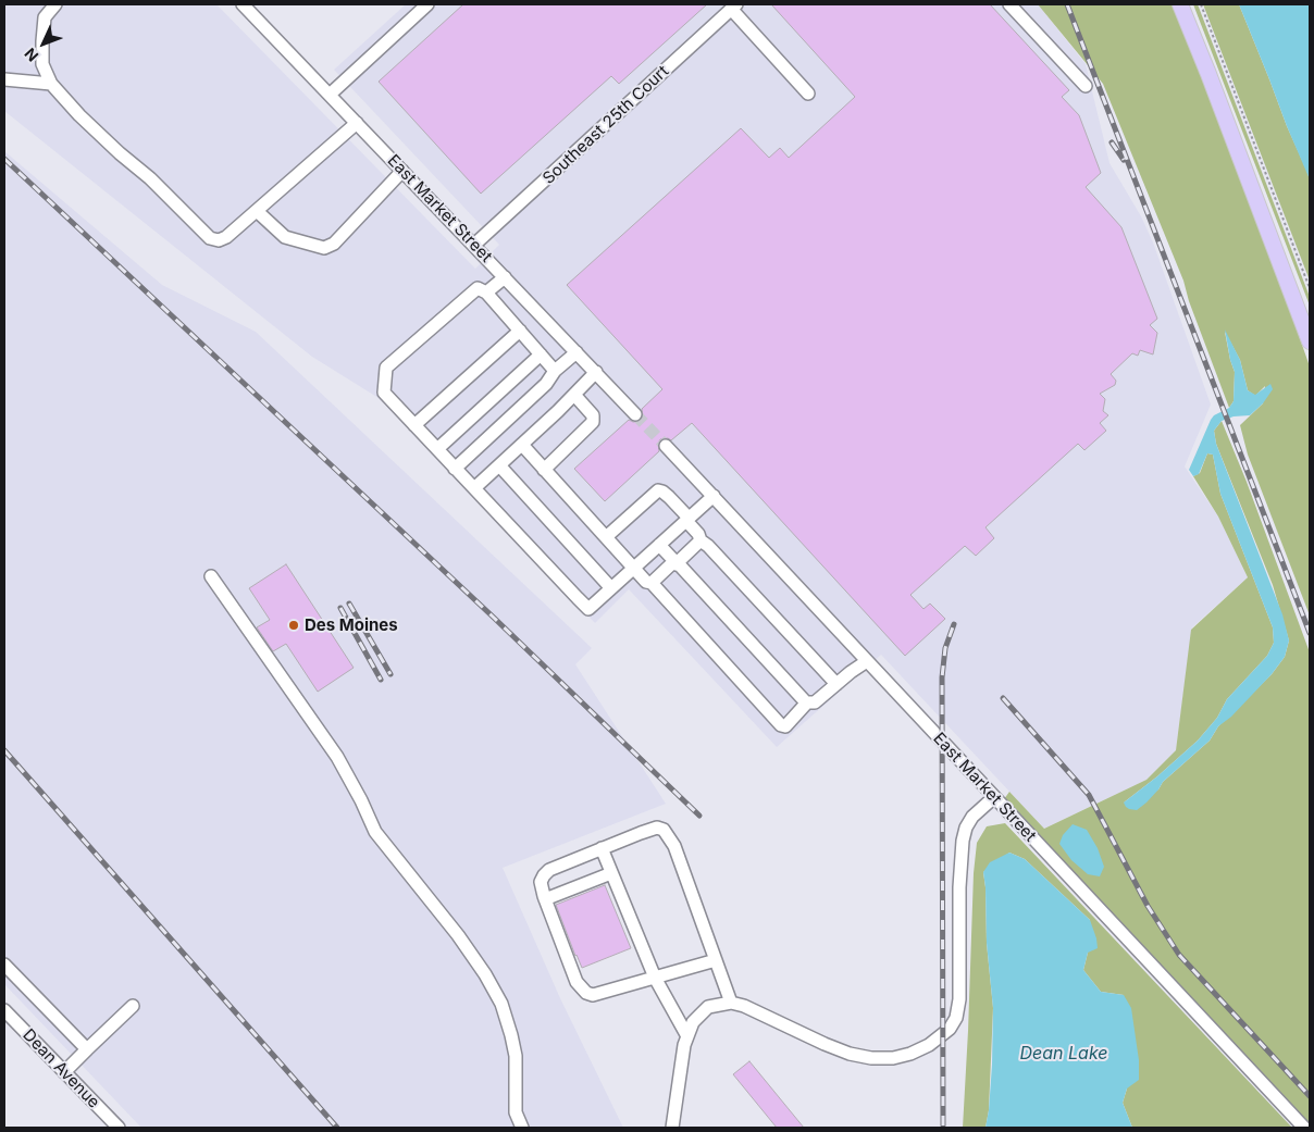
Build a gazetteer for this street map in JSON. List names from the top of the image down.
{
  "streets": {
    "street": ["Southeast 25th Court", "East Market Street", "Dean Avenue"]
  },
  "crossings": [
    ["Southeast 25th Court", "East Market Street"]
  ],
  "water": ["Dean Lake"],
  "places": ["Des Moines"],
  "north": "bottom left"
}
